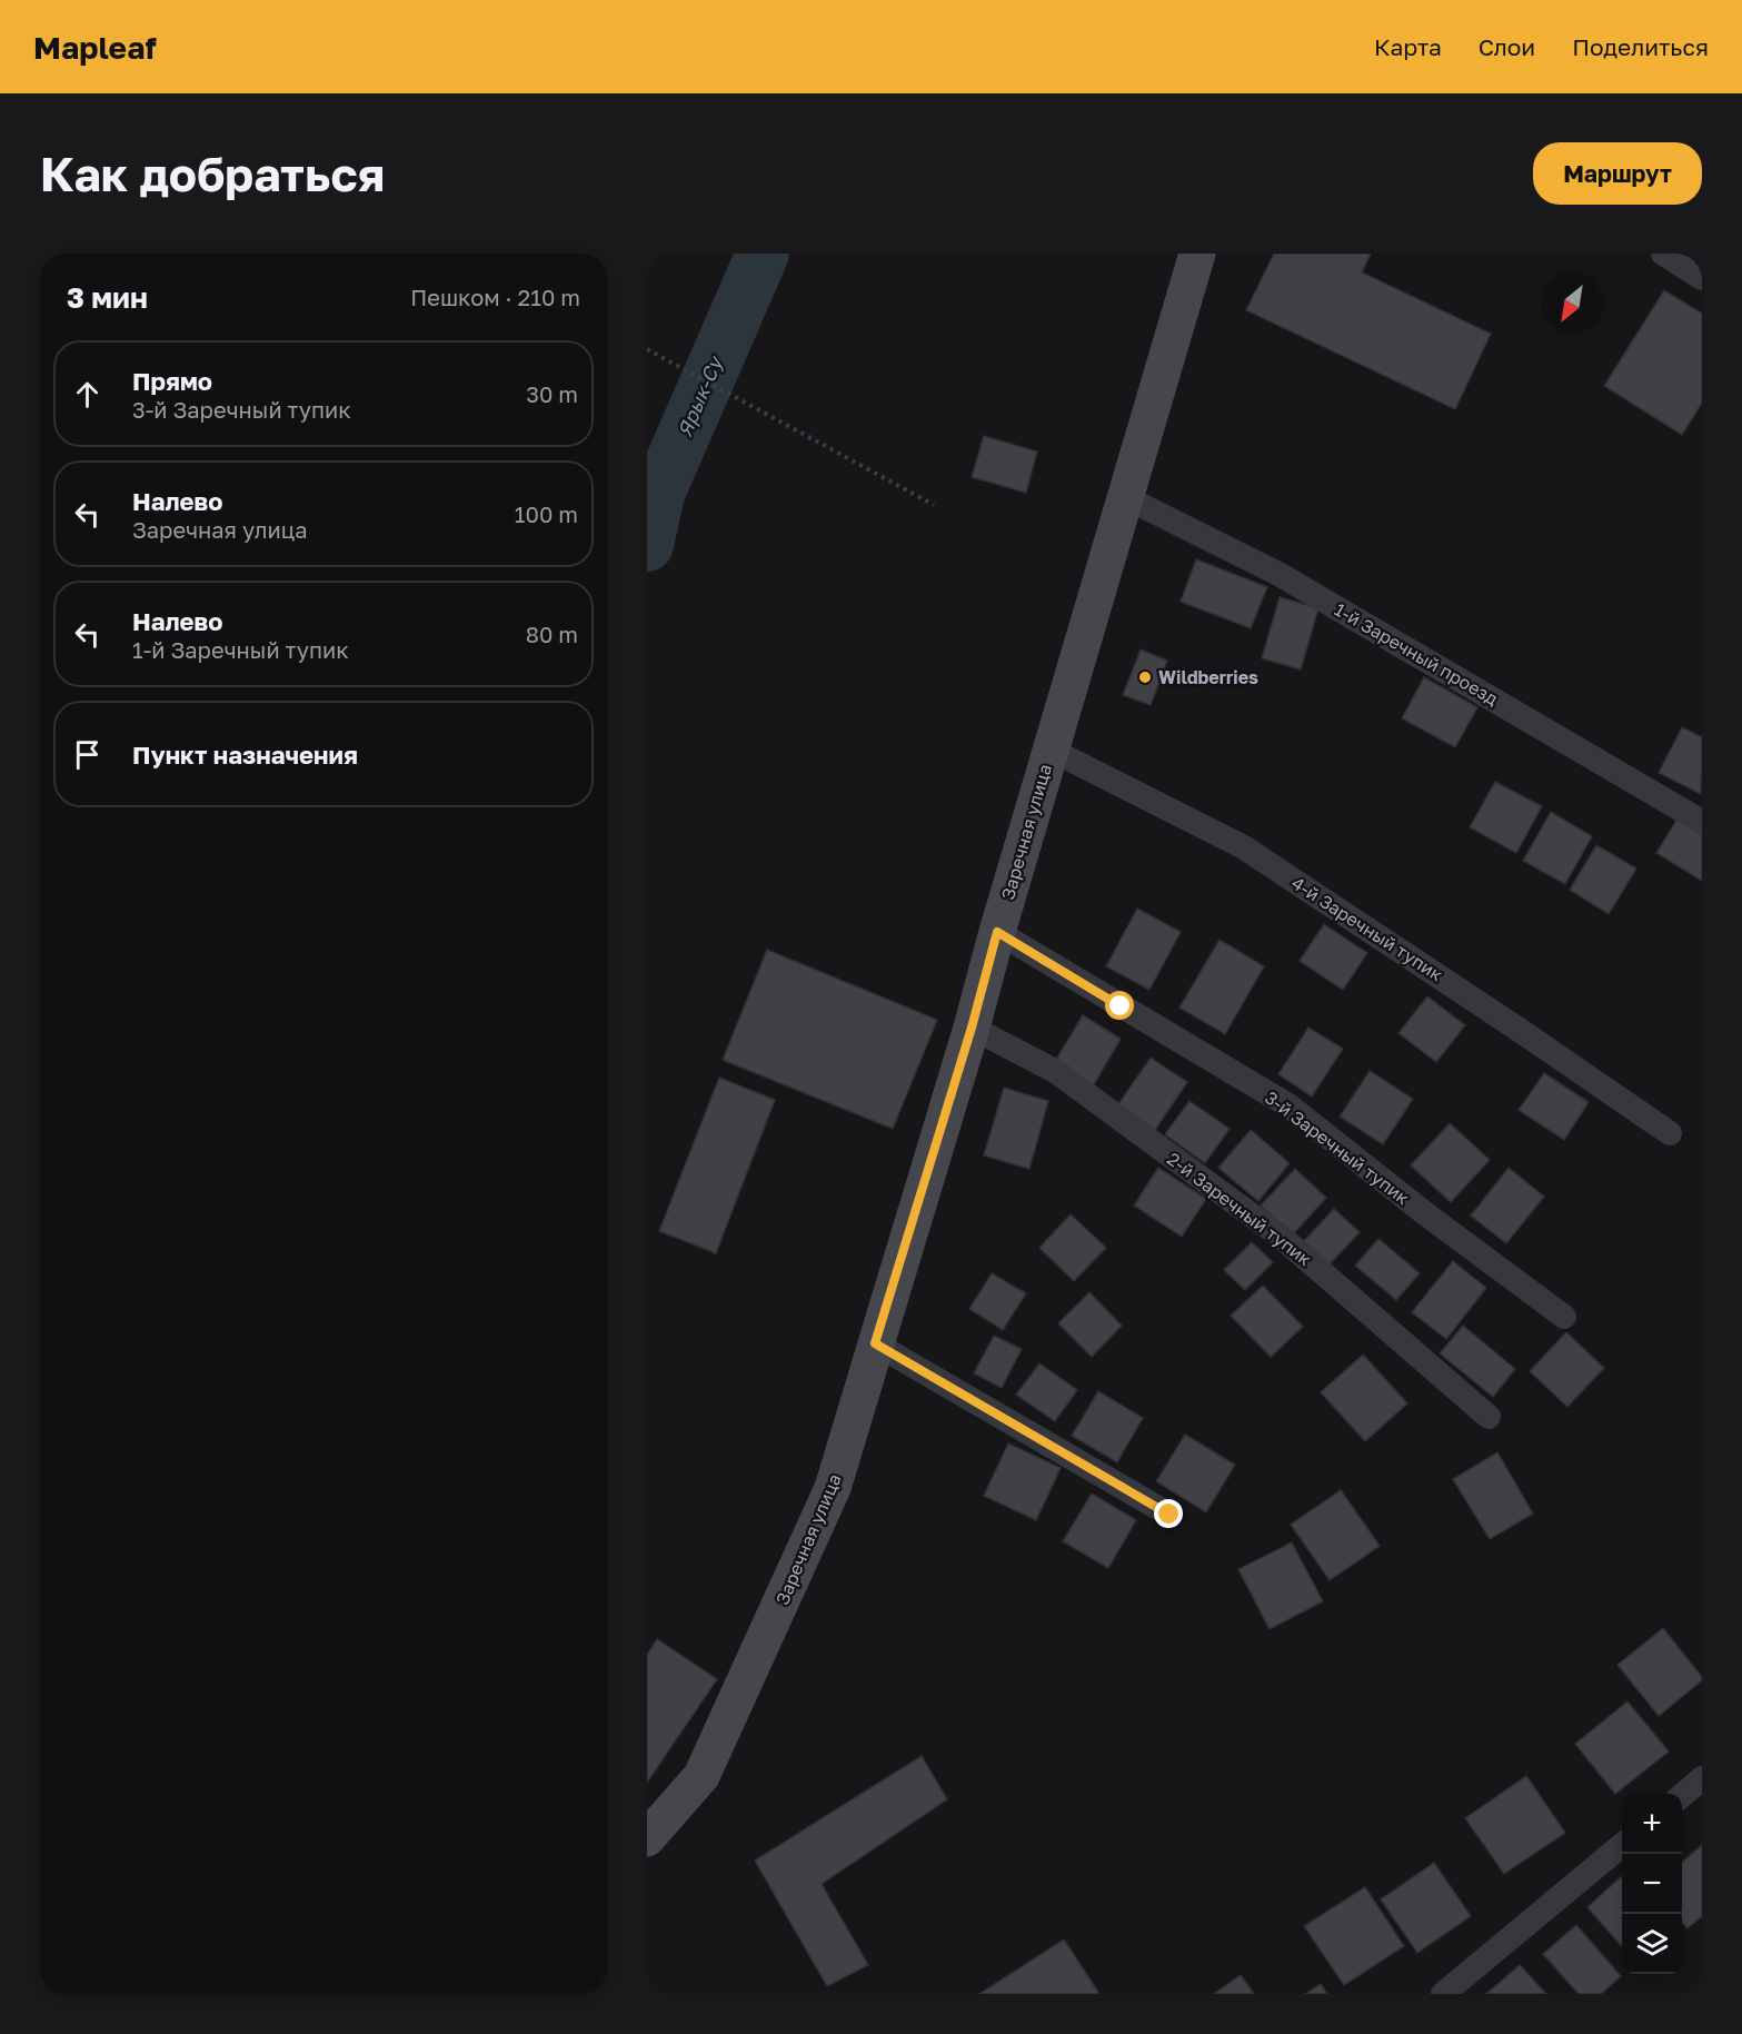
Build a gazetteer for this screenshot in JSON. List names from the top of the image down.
{
  "streets": {
    "main road": ["Заречная улица"],
    "street": [
      "1-й Заречный проезд",
      "4-й Заречный тупик",
      "3-й Заречный тупик",
      "2-й Заречный тупик"
    ]
  },
  "crossings": [
    ["1-й Заречный проезд", "Заречная улица"],
    ["Заречная улица", "4-й Заречный тупик"],
    ["Заречная улица", "3-й Заречный тупик"],
    ["Заречная улица", "2-й Заречный тупик"]
  ],
  "water": ["Ярык-Су"],
  "places": ["Wildberries"],
  "north": "bottom left",
  "page": {
    "header": "Mapleaf",
    "nav": ["Карта", "Слои", "Поделиться"],
    "buttons": "Маршрут",
    "title": "Как добраться",
    "heading": ["3 мин", "Пешком · 210 m"],
    "list": [
      ["Прямо", "3-й Заречный тупик", "30 m"],
      ["Налево", "Заречная улица", "100 m"],
      ["Налево", "1-й Заречный тупик", "80 m"],
      "Пункт назначения"
    ],
    "map_buttons": ["+", "−"]
  }
}
